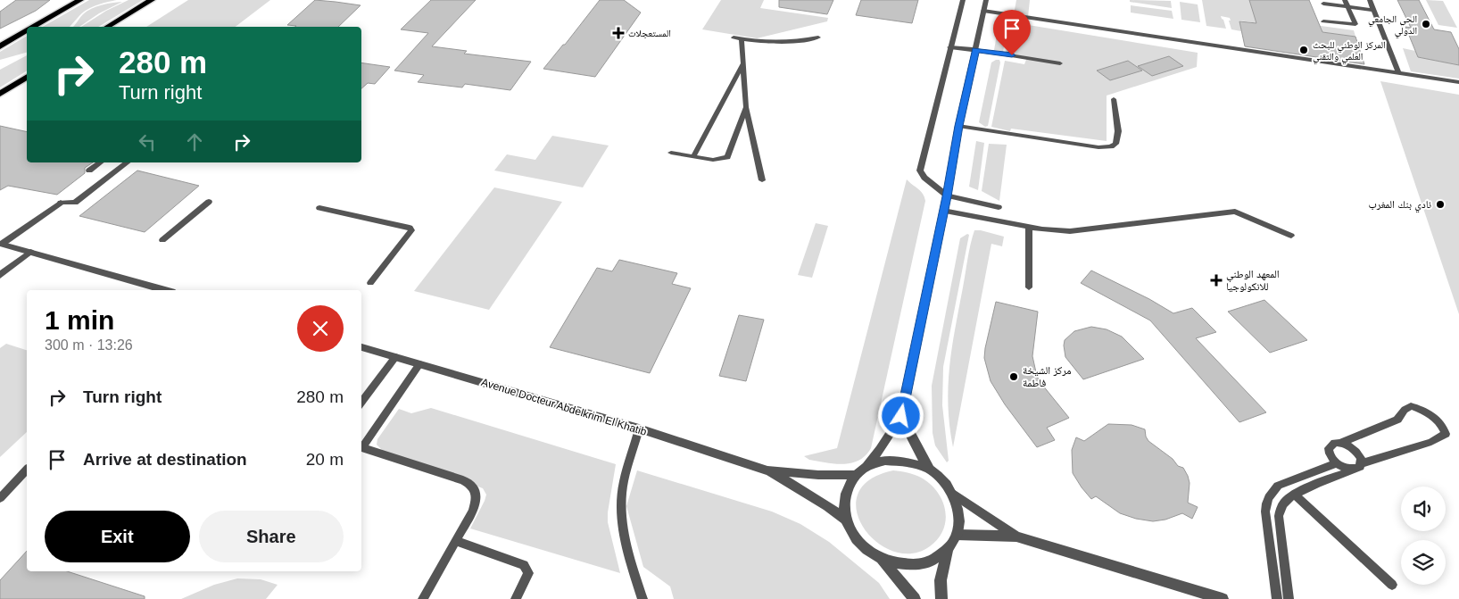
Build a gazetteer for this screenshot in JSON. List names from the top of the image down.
{
  "streets": {
    "street": ["Avenue Docteur Abdelkrim El Khatib"]
  },
  "places": {
    "other": [
      "الحي الجامعي الدولي",
      "المركز الوطني للبحث العلمي والتقني",
      "نادي بنك المغرب",
      "مركز الشيخة فاطمة"
    ],
    "health": ["المستعجلات", "المعهد الوطني للانكولوجيا"]
  },
  "page": {
    "turn": ["280 m", "Turn right"],
    "heading": ["1 min", "300 m · 13:26"],
    "list": [
      {
        "name": "Turn right",
        "value": "280 m"
      },
      {
        "name": "Arrive at destination",
        "value": "20 m"
      }
    ],
    "buttons": ["Exit", "Share"]
  }
}
